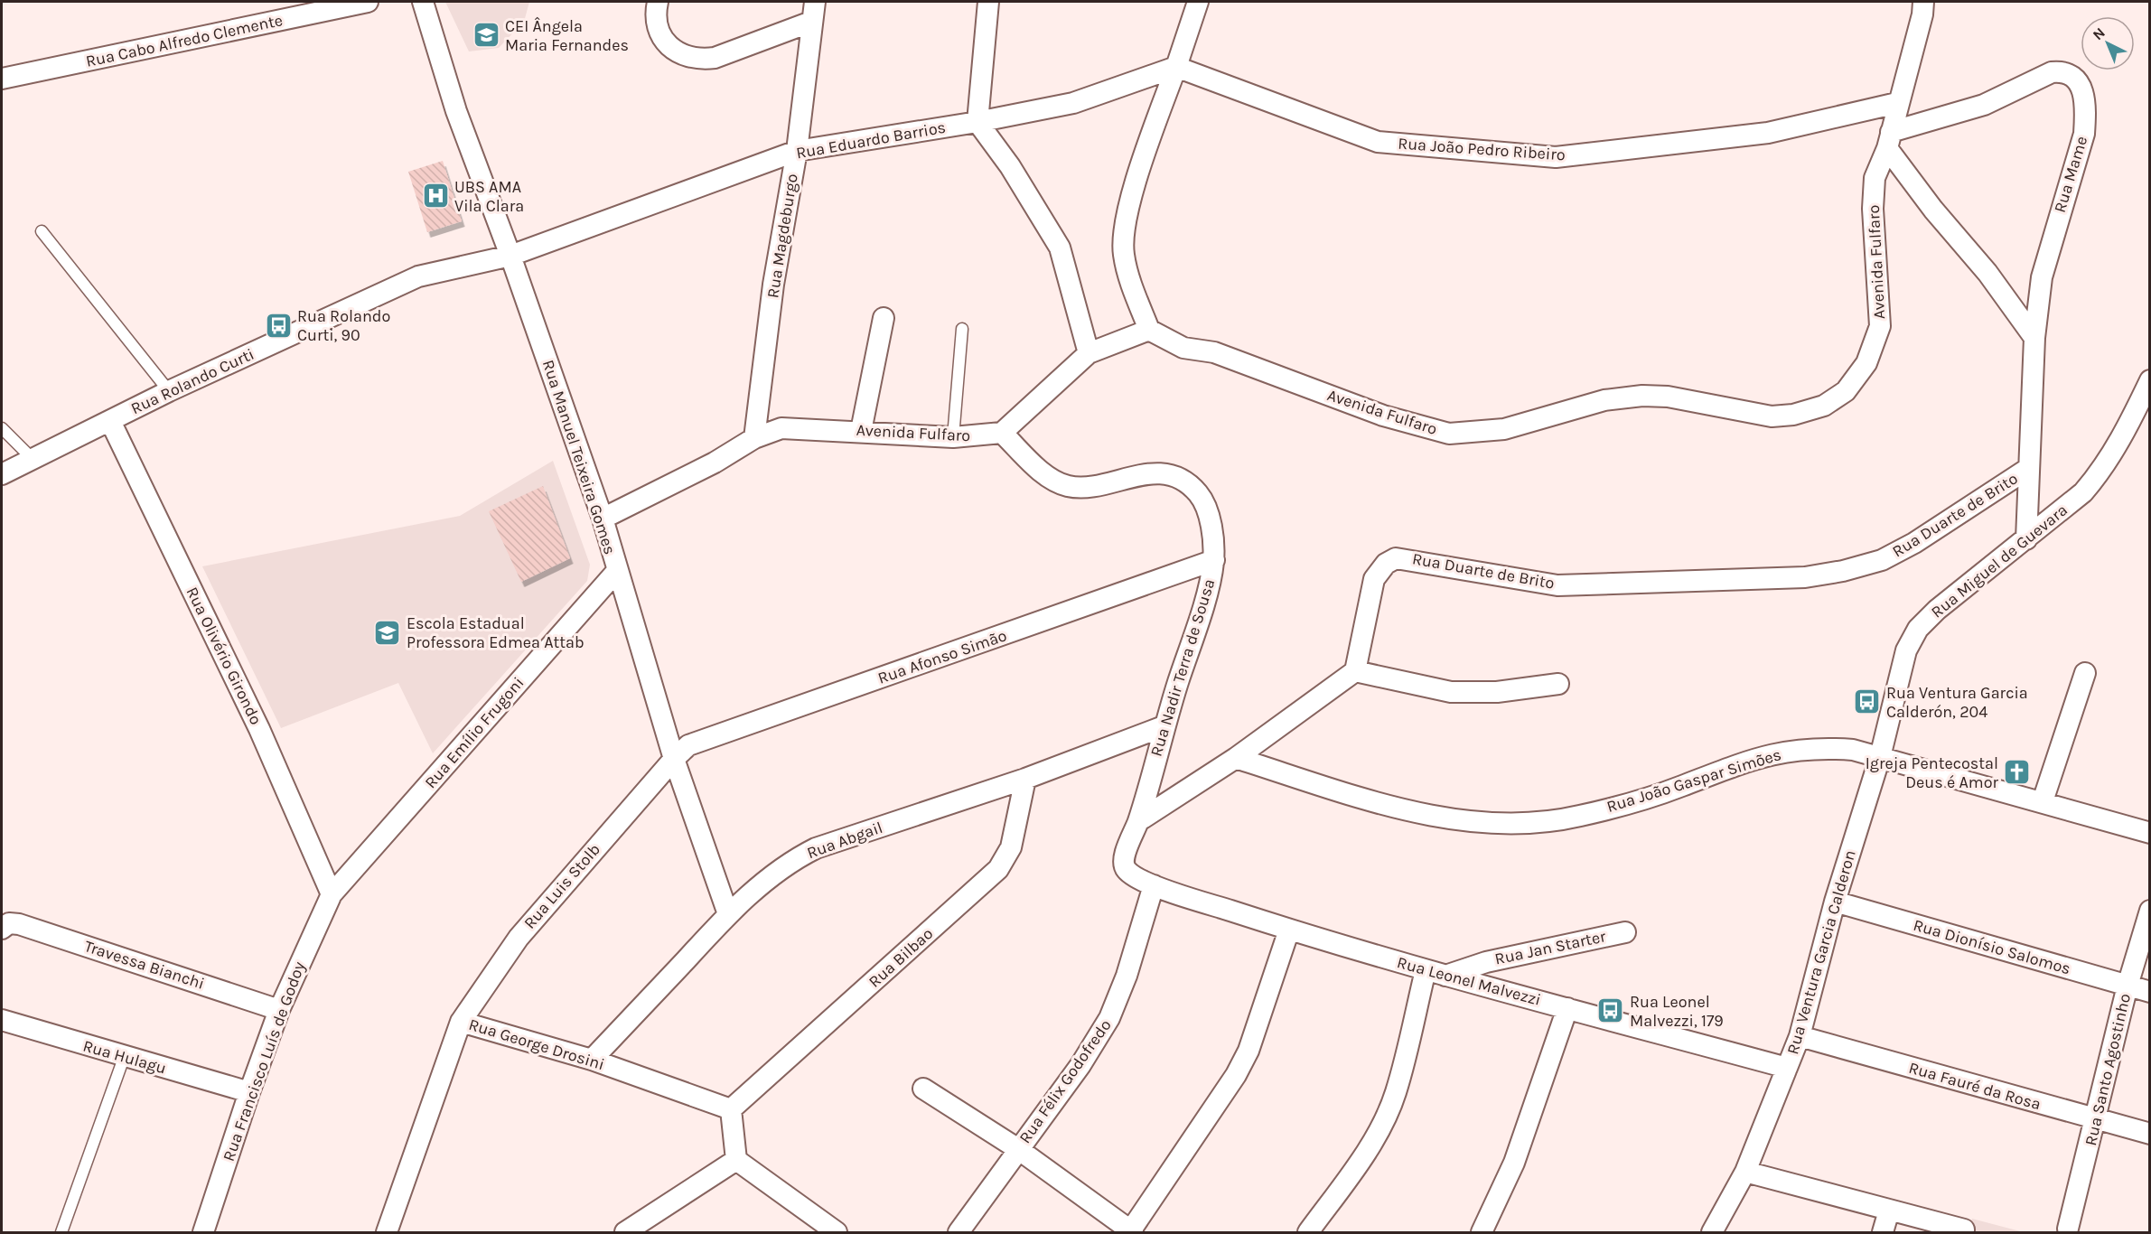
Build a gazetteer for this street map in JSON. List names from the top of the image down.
{
  "streets": {
    "street": [
      "Rua Cabo Alfredo Clemente",
      "Rua Eduardo Barrios",
      "Rua João Pedro Ribeiro",
      "Rua Mame",
      "Rua Magdeburgo",
      "Avenida Fulfaro",
      "Rua Rolando Curti",
      "Rua Manuel Teixeira Gomes",
      "Rua Duarte de Brito",
      "Rua Miguel de Guevara",
      "Rua Olivério Girondo",
      "Rua Afonso Simão",
      "Rua Nadir Terra de Sousa",
      "Rua Emílio Frugoni",
      "Rua João Gaspar Simões",
      "Rua Abgail",
      "Rua Luis Stolb",
      "Rua Dionísio Salomos",
      "Rua Jan Starter",
      "Rua Ventura Garcia Calderon",
      "Rua Bilbao",
      "Travessa Bianchi",
      "Rua Leonel Malvezzi",
      "Rua George Drosini",
      "Rua Hulagu",
      "Rua Francisco Luís de Godoy",
      "Rua Santo Agostinho",
      "Rua Félix Godofredo",
      "Rua Fauré da Rosa"
    ]
  },
  "crossings": [
    ["Rua Eduardo Barrios", "Rua João Pedro Ribeiro"],
    ["Rua Eduardo Barrios", "Rua Magdeburgo"],
    ["Rua Eduardo Barrios", "Rua Rolando Curti"],
    ["Rua Eduardo Barrios", "Rua Manuel Teixeira Gomes"],
    ["Rua João Pedro Ribeiro", "Avenida Fulfaro"],
    ["Rua Mame", "Avenida Fulfaro"],
    ["Rua Mame", "Rua Duarte de Brito"],
    ["Rua Magdeburgo", "Avenida Fulfaro"],
    ["Avenida Fulfaro", "Rua Manuel Teixeira Gomes"],
    ["Avenida Fulfaro", "Rua Nadir Terra de Sousa"],
    ["Rua Rolando Curti", "Rua Manuel Teixeira Gomes"],
    ["Rua Rolando Curti", "Rua Olivério Girondo"],
    ["Rua Manuel Teixeira Gomes", "Rua Afonso Simão"],
    ["Rua Manuel Teixeira Gomes", "Rua Emílio Frugoni"],
    ["Rua Manuel Teixeira Gomes", "Rua Abgail"],
    ["Rua Manuel Teixeira Gomes", "Rua Luis Stolb"],
    ["Rua Duarte de Brito", "Rua Miguel de Guevara"],
    ["Rua Miguel de Guevara", "Rua João Gaspar Simões"],
    ["Rua Miguel de Guevara", "Rua Ventura Garcia Calderon"],
    ["Rua Olivério Girondo", "Rua Emílio Frugoni"],
    ["Rua Olivério Girondo", "Rua Francisco Luís de Godoy"],
    ["Rua Afonso Simão", "Rua Nadir Terra de Sousa"],
    ["Rua Afonso Simão", "Rua Luis Stolb"],
    ["Rua Nadir Terra de Sousa", "Rua Abgail"],
    ["Rua Nadir Terra de Sousa", "Rua Leonel Malvezzi"],
    ["Rua Nadir Terra de Sousa", "Rua Félix Godofredo"],
    ["Rua Emílio Frugoni", "Rua Francisco Luís de Godoy"],
    ["Rua João Gaspar Simões", "Rua Ventura Garcia Calderon"],
    ["Rua Abgail", "Rua Bilbao"],
    ["Rua Abgail", "Rua George Drosini"],
    ["Rua Luis Stolb", "Rua George Drosini"],
    ["Rua Dionísio Salomos", "Rua Ventura Garcia Calderon"],
    ["Rua Dionísio Salomos", "Rua Santo Agostinho"],
    ["Rua Jan Starter", "Rua Leonel Malvezzi"],
    ["Rua Ventura Garcia Calderon", "Rua Leonel Malvezzi"],
    ["Rua Ventura Garcia Calderon", "Rua Fauré da Rosa"],
    ["Rua Bilbao", "Rua George Drosini"],
    ["Travessa Bianchi", "Rua Francisco Luís de Godoy"],
    ["Rua Leonel Malvezzi", "Rua Félix Godofredo"],
    ["Rua Hulagu", "Rua Francisco Luís de Godoy"],
    ["Rua Santo Agostinho", "Rua Fauré da Rosa"]
  ],
  "places": {
    "school or university": ["CEI Ângela Maria Fernandes", "Escola Estadual Professora Edmea Attab"],
    "hospital": ["UBS AMA Vila Clara"],
    "bus stop": ["Rua Rolando Curti, 90", "Rua Ventura Garcia Calderón, 204", "Rua Leonel Malvezzi, 179"],
    "church": ["Igreja Pentecostal Deus é Amor"]
  },
  "north": "top left"
}
